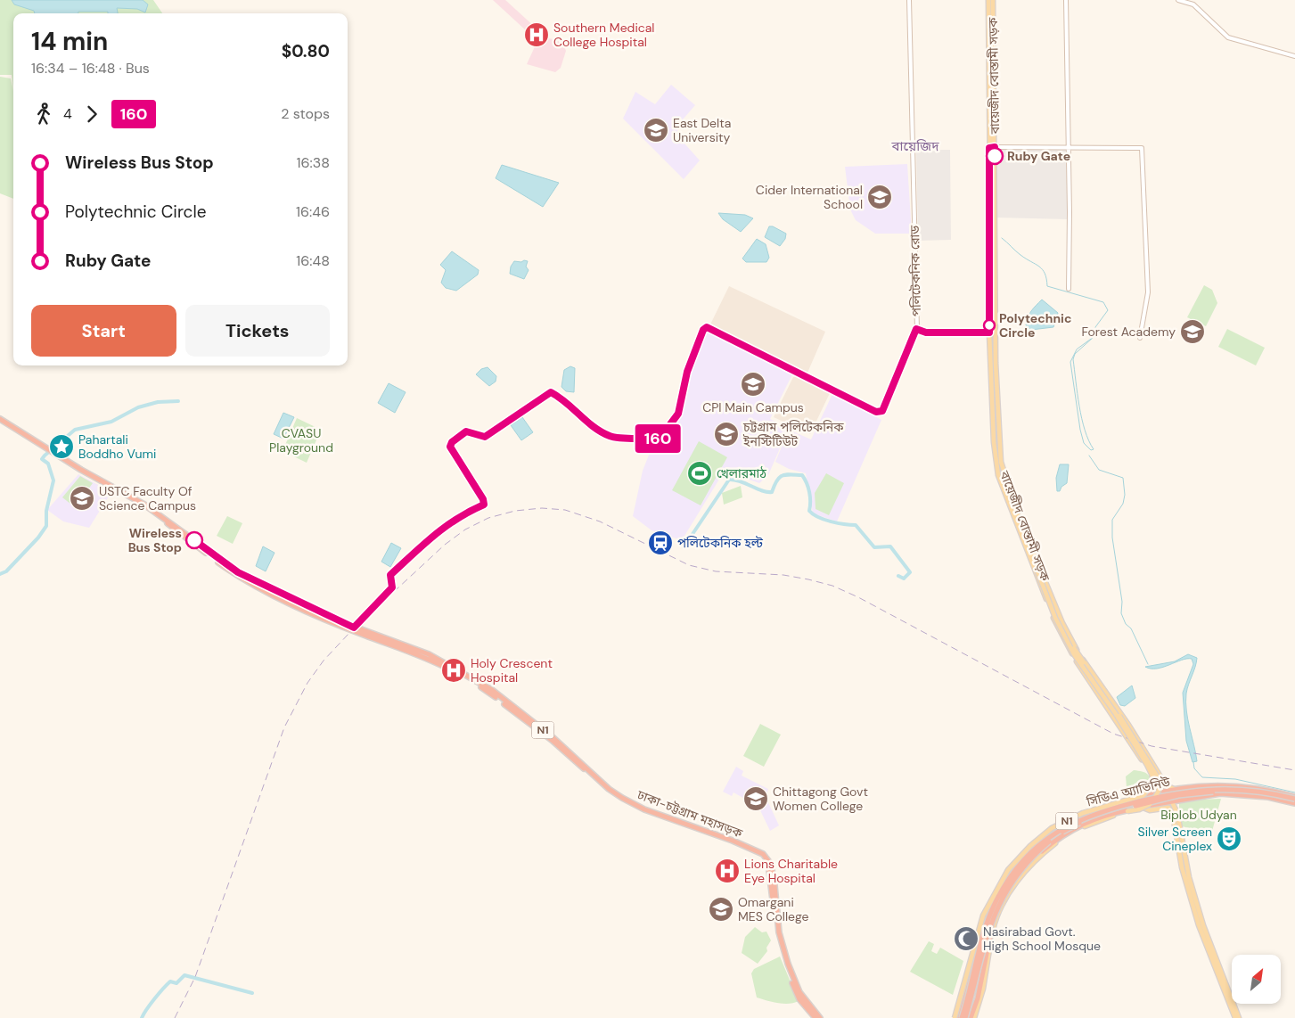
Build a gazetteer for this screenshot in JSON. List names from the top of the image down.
{
  "streets": {
    "highway": ["N1", "সিডিএ অ্যাভিনিউ", "ঢাকা-চট্টগ্রাম মহাসড়ক"],
    "main road": ["বায়েজীদ বোস্তামী সড়ক", "পলিটেকনিক রোড"]
  },
  "crossings": [
    ["বায়েজীদ বোস্তামী সড়ক", "সিডিএ অ্যাভিনিউ"],
    ["পলিটেকনিক রোড", "ঢাকা-চট্টগ্রাম মহাসড়ক"]
  ],
  "districts": ["বায়েজিদ"],
  "parks": ["CVASU Playground", "Biplob Udyan"],
  "places": {
    "hospital": ["Southern Medical College Hospital", "Holy Crescent Hospital", "Lions Charitable Eye Hospital"],
    "school or university": [
      "East Delta University",
      "Cider International School",
      "Forest Academy",
      "CPI Main Campus",
      "চট্টগ্রাম পলিটেকনিক ইনস্টিটিউট",
      "USTC Faculty Of Science Campus",
      "Chittagong Govt Women College",
      "Omargani MES College"
    ],
    "other": ["Ruby Gate", "Polytechnic Circle", "Wireless Bus Stop"],
    "place": ["Pahartali Boddho Vumi"],
    "sports": ["খেলারমাঠ"],
    "station": ["পলিটেকনিক হল্ট"],
    "theatre": ["Silver Screen Cineplex"],
    "mosque": ["Nasirabad Govt. High School Mosque"]
  },
  "lines": ["bus line 160"],
  "north": "top right",
  "page": {
    "on_map": "160",
    "heading": ["14 min", "16:34 – 16:48 · Bus", "$0.80"],
    "legs": ["4", "160", "2 stops"],
    "list": [
      {
        "name": "Wireless Bus Stop",
        "value": "16:38"
      },
      {
        "name": "Polytechnic Circle",
        "value": "16:46"
      },
      {
        "name": "Ruby Gate",
        "value": "16:48"
      }
    ],
    "buttons": ["Start", "Tickets"]
  }
}
